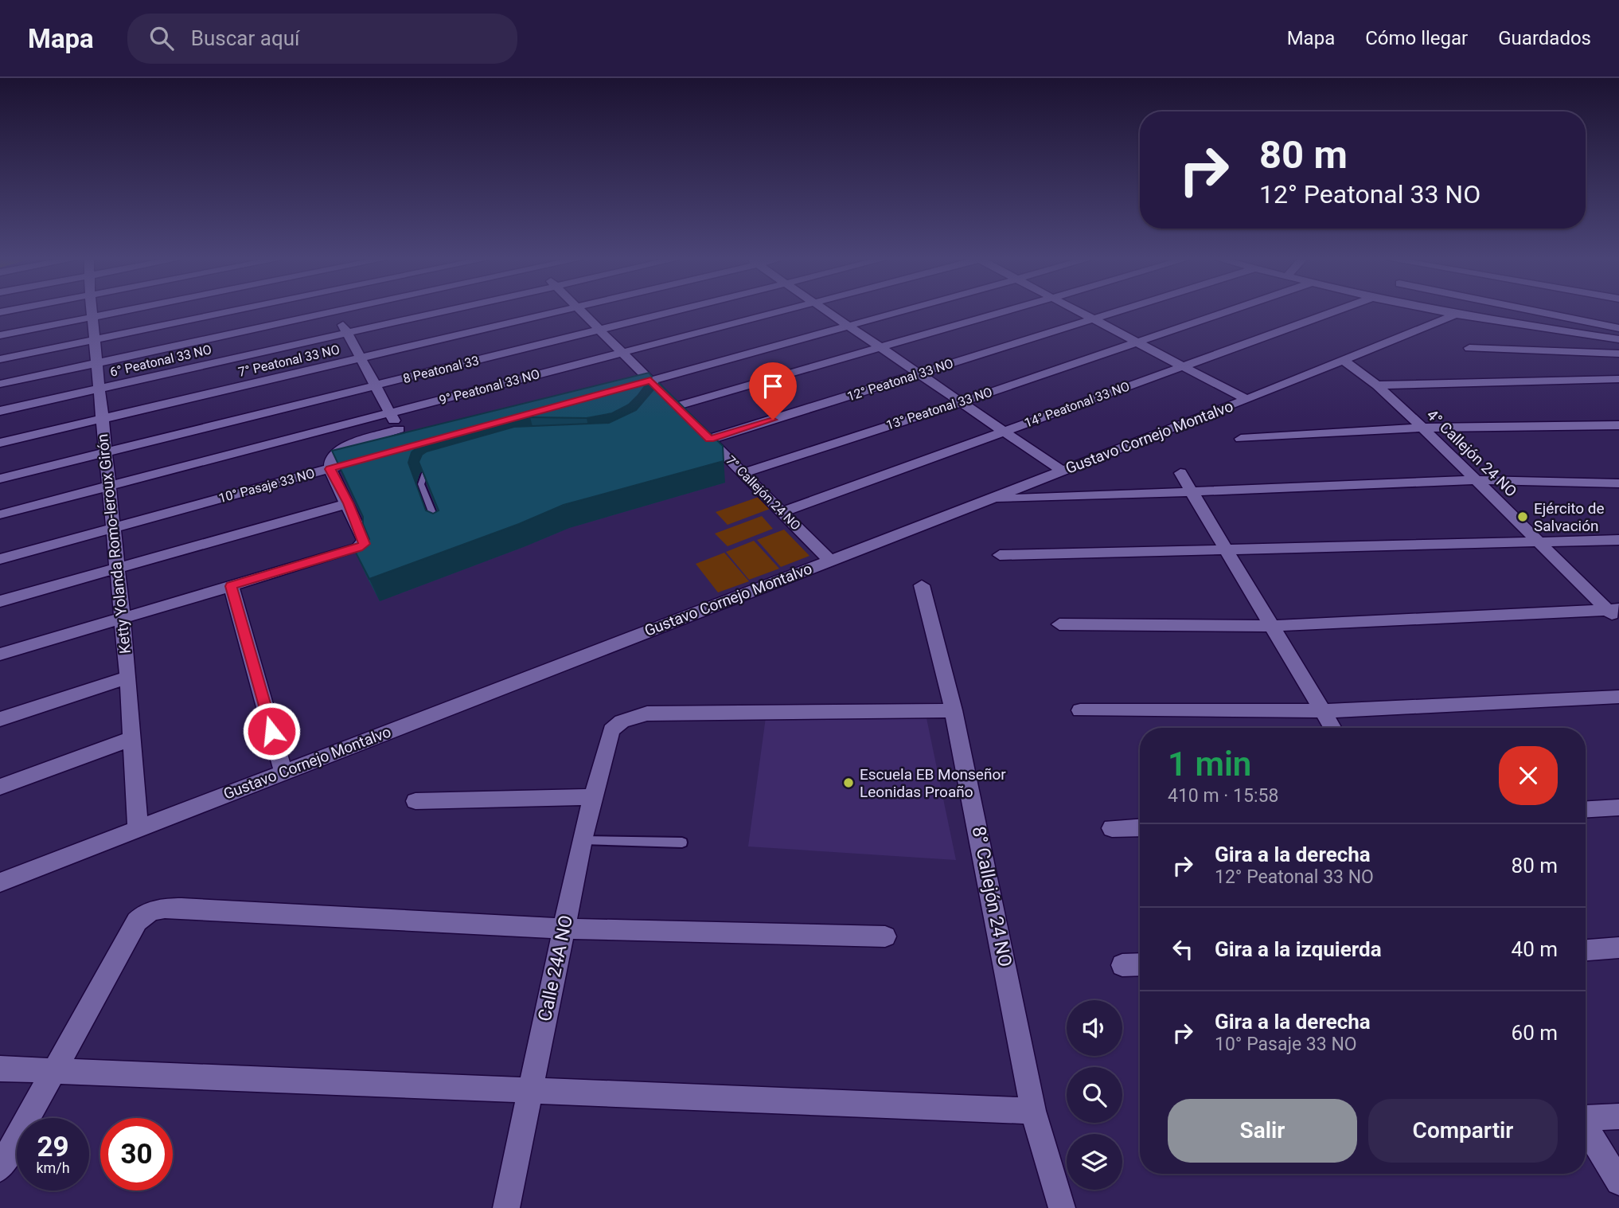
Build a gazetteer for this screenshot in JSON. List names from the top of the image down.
{
  "streets": {
    "street": [
      "6° Peatonal 33 NO",
      "7° Peatonal 33 NO",
      "8 Peatonal 33",
      "12° Peatonal 33 NO",
      "9° Peatonal 33 NO",
      "14° Peatonal 33 NO",
      "13° Peatonal 33 NO",
      "Gustavo Cornejo Montalvo",
      "4° Callejón 24 NO",
      "10° Pasaje 33 NO",
      "7° Callejón 24 NO",
      "Ketty Yolanda Romo-leroux Girón",
      "8° Callejón 24 NO",
      "Calle 24A NO"
    ]
  },
  "crossings": [
    ["6° Peatonal 33 NO", "Ketty Yolanda Romo-leroux Girón"],
    ["7° Peatonal 33 NO", "Ketty Yolanda Romo-leroux Girón"],
    ["8 Peatonal 33", "7° Callejón 24 NO"],
    ["8 Peatonal 33", "Ketty Yolanda Romo-leroux Girón"],
    ["12° Peatonal 33 NO", "7° Callejón 24 NO"],
    ["9° Peatonal 33 NO", "7° Callejón 24 NO"],
    ["9° Peatonal 33 NO", "Ketty Yolanda Romo-leroux Girón"],
    ["14° Peatonal 33 NO", "7° Callejón 24 NO"],
    ["13° Peatonal 33 NO", "7° Callejón 24 NO"],
    ["Gustavo Cornejo Montalvo", "4° Callejón 24 NO"],
    ["Gustavo Cornejo Montalvo", "7° Callejón 24 NO"],
    ["Gustavo Cornejo Montalvo", "Ketty Yolanda Romo-leroux Girón"],
    ["10° Pasaje 33 NO", "Ketty Yolanda Romo-leroux Girón"],
    ["8° Callejón 24 NO", "Calle 24A NO"]
  ],
  "places": ["Ejército de Salvación", "Escuela EB Monseñor Leonidas Proaño"],
  "page": {
    "header": "Mapa",
    "search": "Buscar aquí",
    "nav": ["Mapa", "Cómo llegar", "Guardados"],
    "turn": ["80 m", "12° Peatonal 33 NO"],
    "heading": ["1 min", "410 m · 15:58"],
    "list": [
      {
        "name": "Gira a la derecha",
        "note": "12° Peatonal 33 NO",
        "value": "80 m"
      },
      {
        "name": "Gira a la izquierda",
        "value": "40 m"
      },
      {
        "name": "Gira a la derecha",
        "note": "10° Pasaje 33 NO",
        "value": "60 m"
      }
    ],
    "buttons": ["Salir", "Compartir"],
    "speed": "29 km/h",
    "limit": "30"
  }
}
